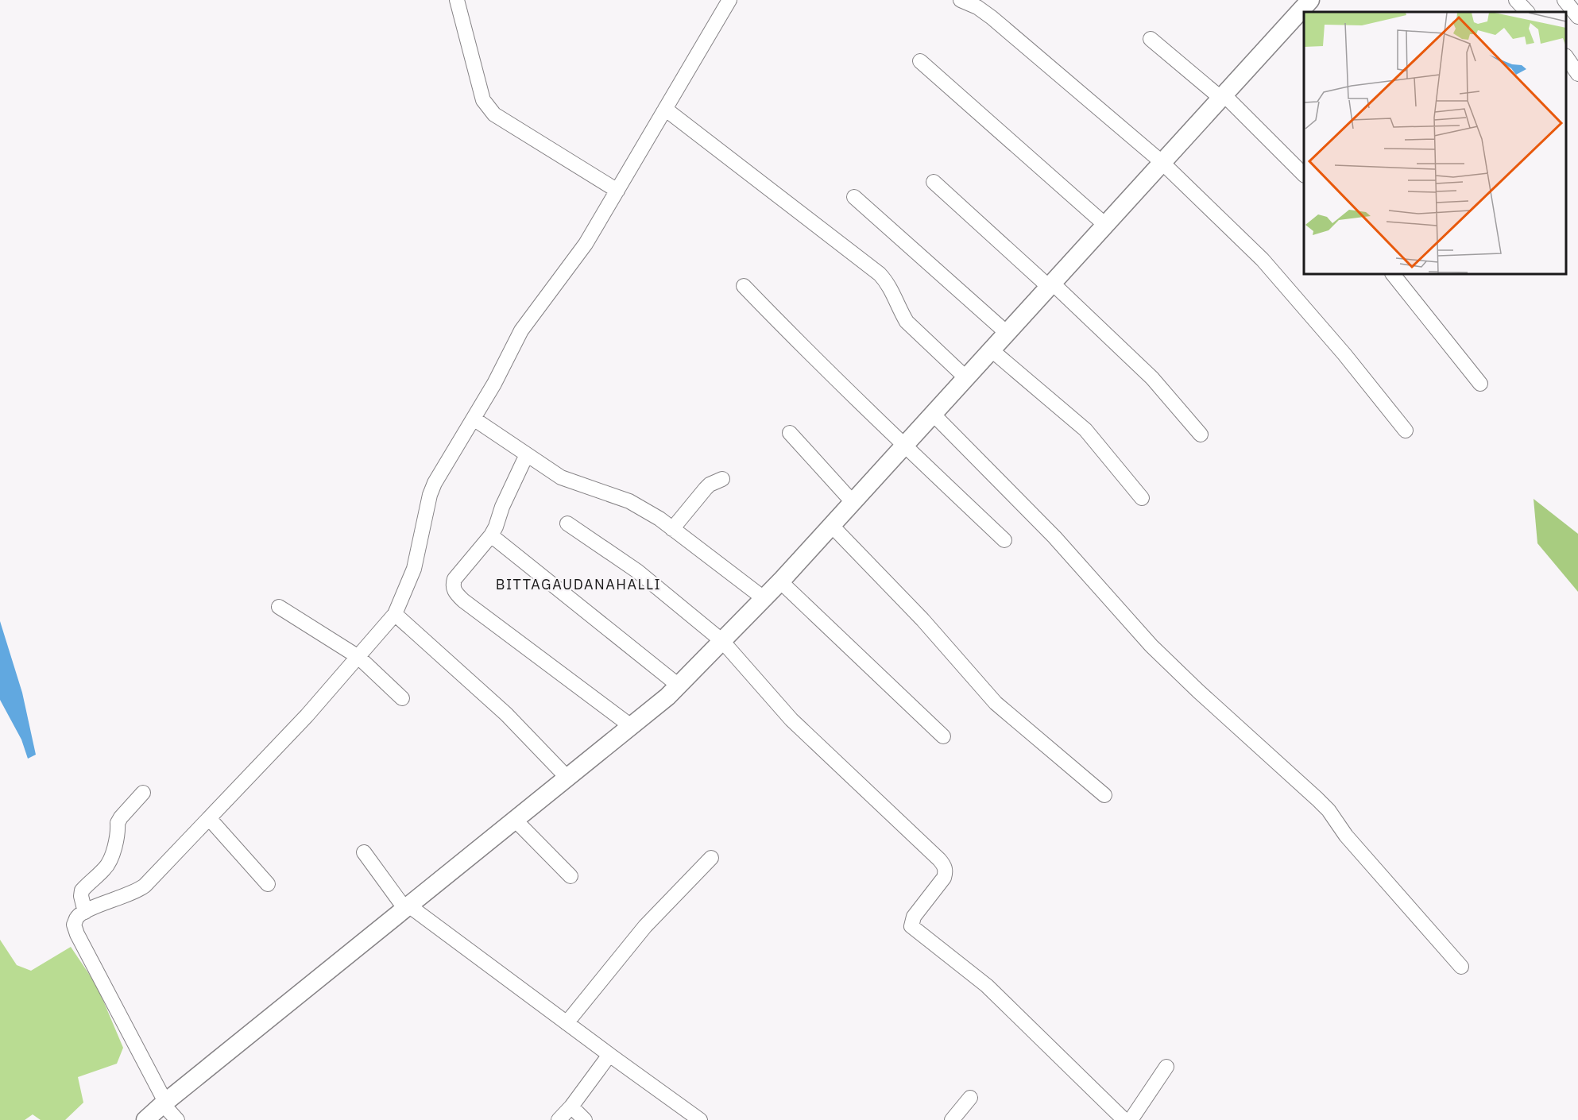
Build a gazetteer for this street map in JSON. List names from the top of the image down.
{
  "districts": ["BITTAGAUDANAHALLI"]
}
